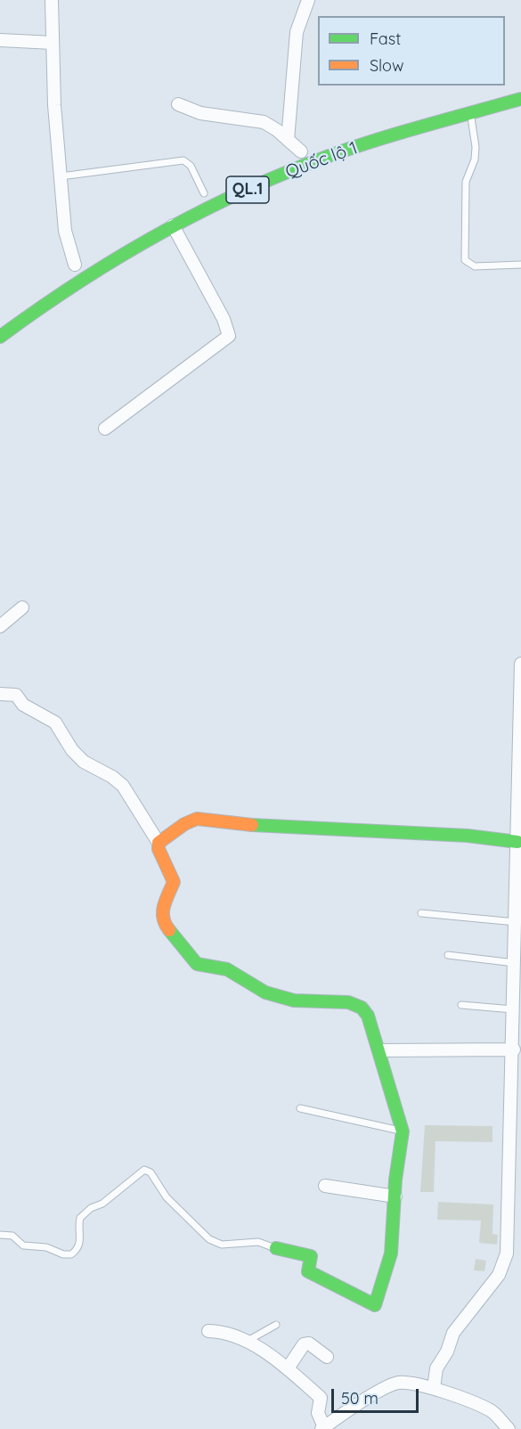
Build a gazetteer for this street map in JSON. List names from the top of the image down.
{
  "streets": {
    "main road": ["Quốc lộ 1", "QL.1"]
  },
  "legend": ["Fast", "Slow"],
  "scale_bar": "50 m"
}
